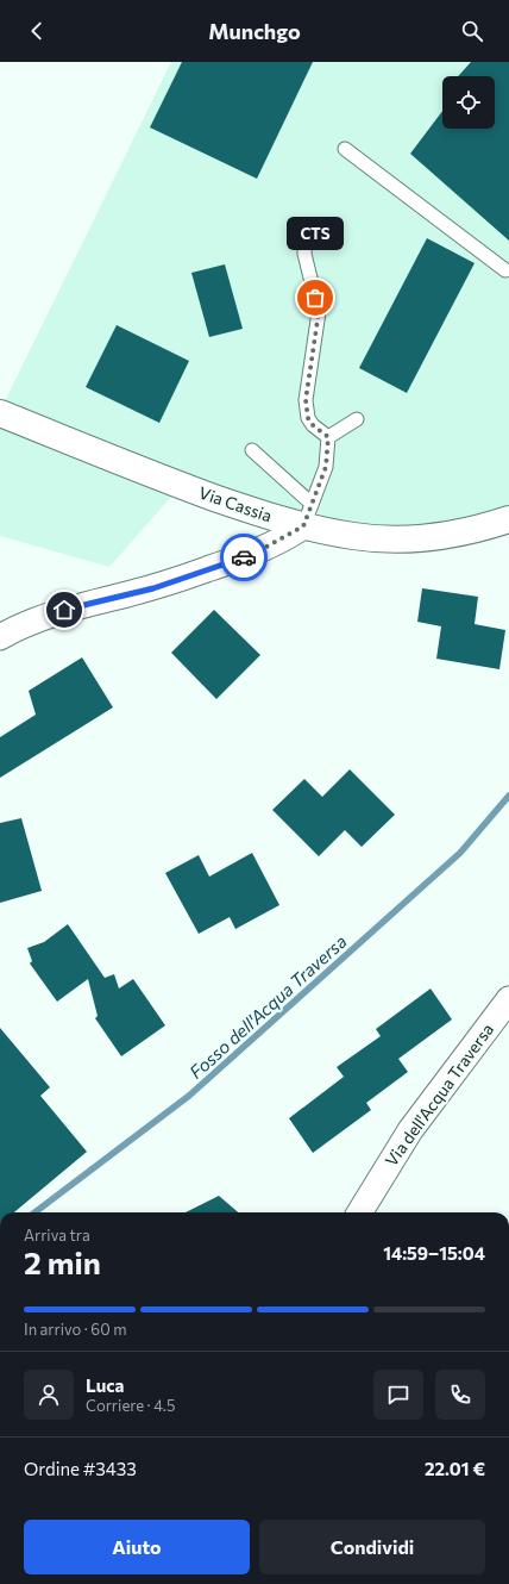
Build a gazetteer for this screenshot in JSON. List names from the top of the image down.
{
  "streets": {
    "street": ["Via Cassia", "Via dell'Acqua Traversa"]
  },
  "water": ["Fosso dell'Acqua Traversa"],
  "places": ["CTS"],
  "page": {
    "header": "Munchgo",
    "bubble": "CTS",
    "heading": ["2 min", "Arriva tra", "14:59–15:04"],
    "panel": [
      "Luca",
      "Corriere · 4.5",
      "Ordine #3433",
      "22.01 €"
    ],
    "bar": "In arrivo · 60 m",
    "buttons": ["Aiuto", "Condividi"]
  }
}
